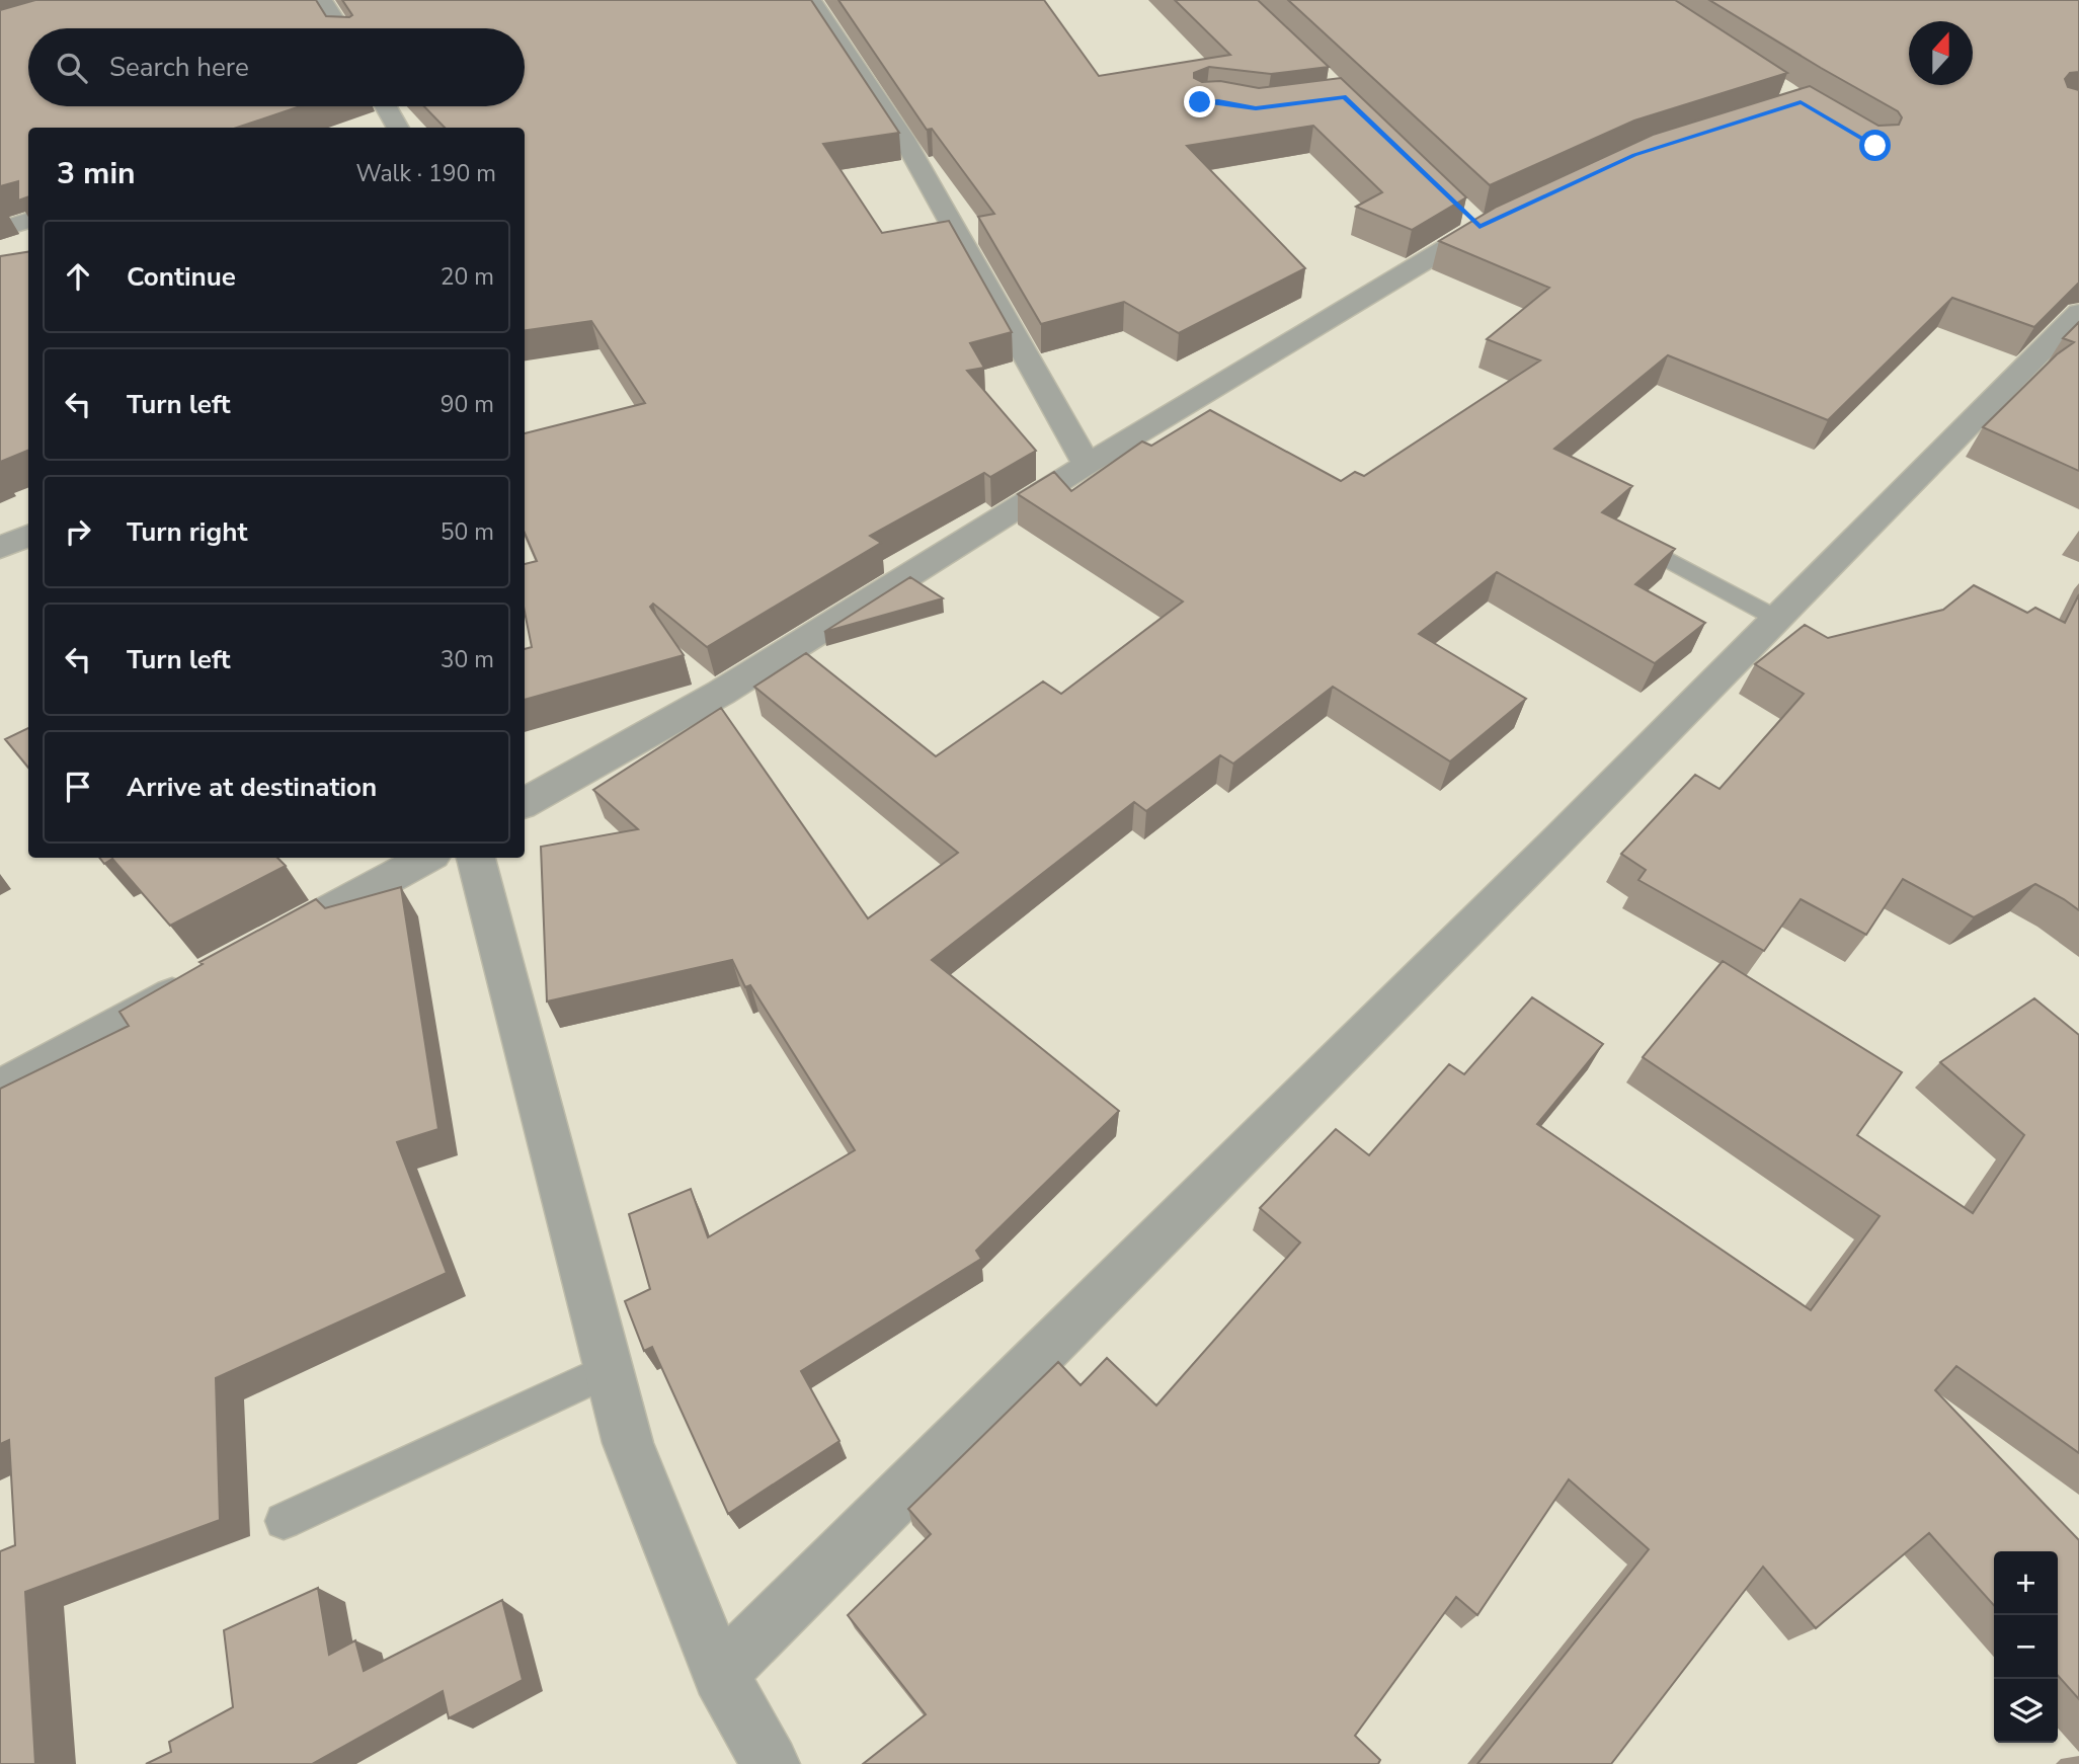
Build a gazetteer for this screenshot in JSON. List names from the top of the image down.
{
  "north": "top",
  "page": {
    "search": "Search here",
    "heading": ["3 min", "Walk · 190 m"],
    "list": [
      ["Continue", "20 m"],
      ["Turn left", "90 m"],
      ["Turn right", "50 m"],
      ["Turn left", "30 m"],
      "Arrive at destination"
    ],
    "map_buttons": ["+", "−"]
  }
}
